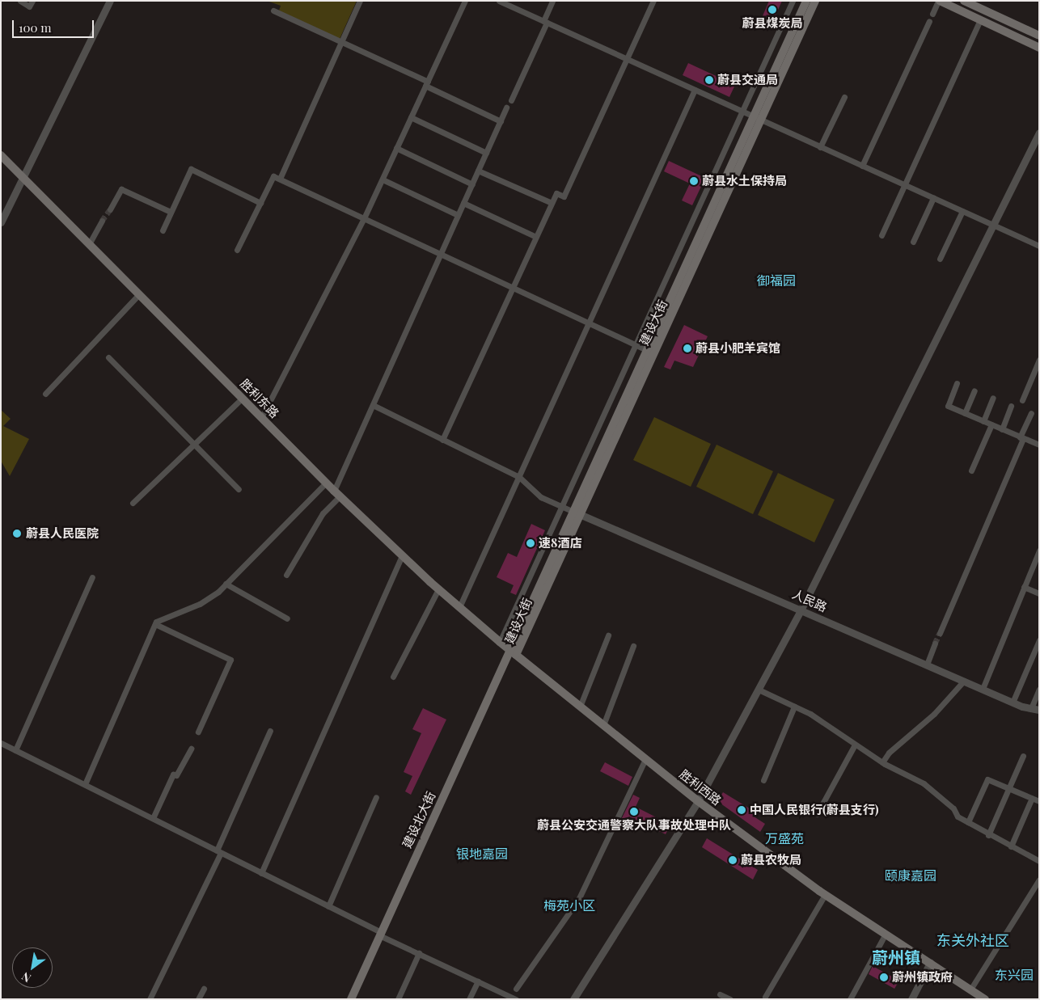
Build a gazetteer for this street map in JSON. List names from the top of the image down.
{
  "streets": {
    "main road": [
      "建设大街",
      "胜利东路",
      "胜利西路",
      "建设北大街"
    ],
    "street": ["人民路"]
  },
  "crossings": [
    ["建设大街", "胜利东路"],
    ["建设大街", "人民路"],
    ["建设大街", "胜利西路"],
    ["建设大街", "建设北大街"],
    ["胜利东路", "胜利西路"],
    ["胜利东路", "建设北大街"],
    ["胜利西路", "建设北大街"]
  ],
  "districts": [
    "御福园",
    "万盛苑",
    "银地嘉园",
    "颐康嘉园",
    "梅苑小区",
    "东关外社区",
    "蔚州镇",
    "东兴园"
  ],
  "places": [
    "蔚县煤炭局",
    "蔚县交通局",
    "蔚县水土保持局",
    "蔚县小肥羊宾馆",
    "蔚县人民医院",
    "速8酒店",
    "中国人民银行(蔚县支行)",
    "蔚县公安交通警察大队事故处理中队",
    "蔚县农牧局",
    "蔚州镇政府"
  ],
  "scale_bar": "100 m",
  "north": "bottom left"
}
